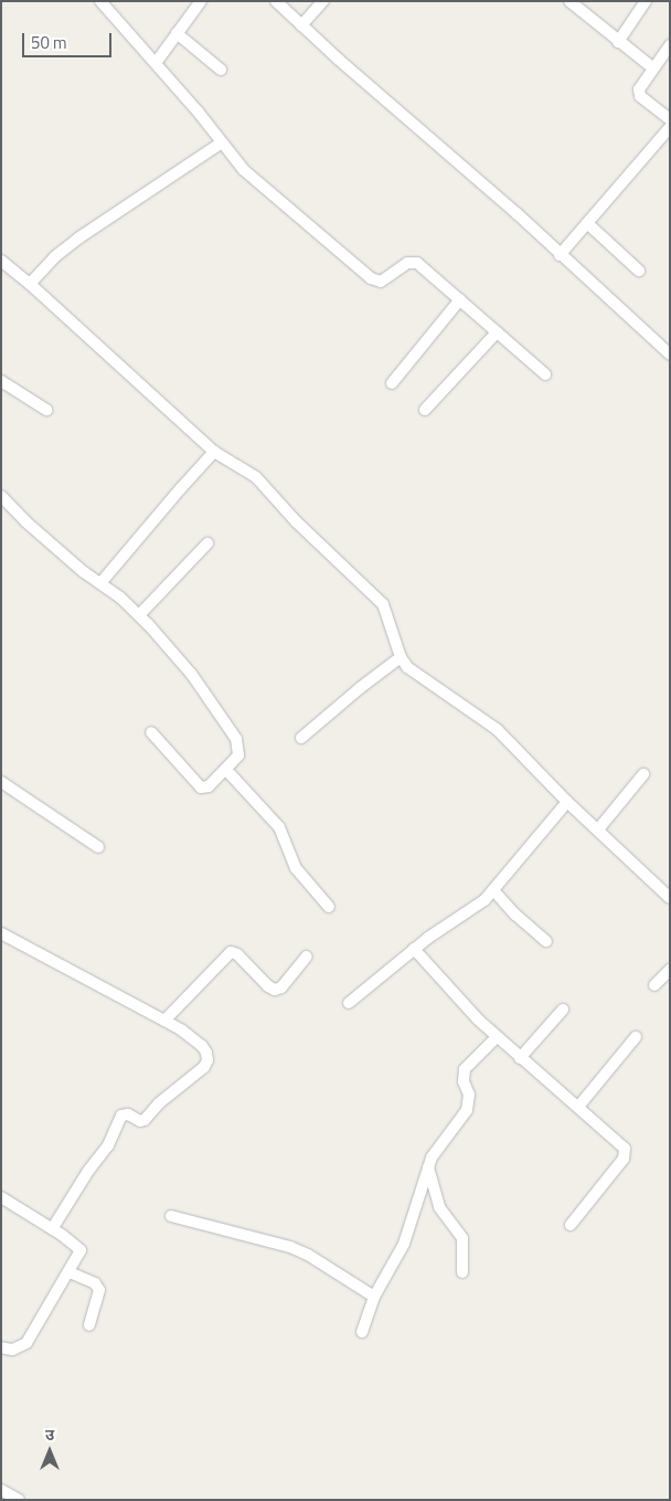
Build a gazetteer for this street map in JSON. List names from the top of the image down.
{
  "scale_bar": "50 m",
  "north": "top"
}
